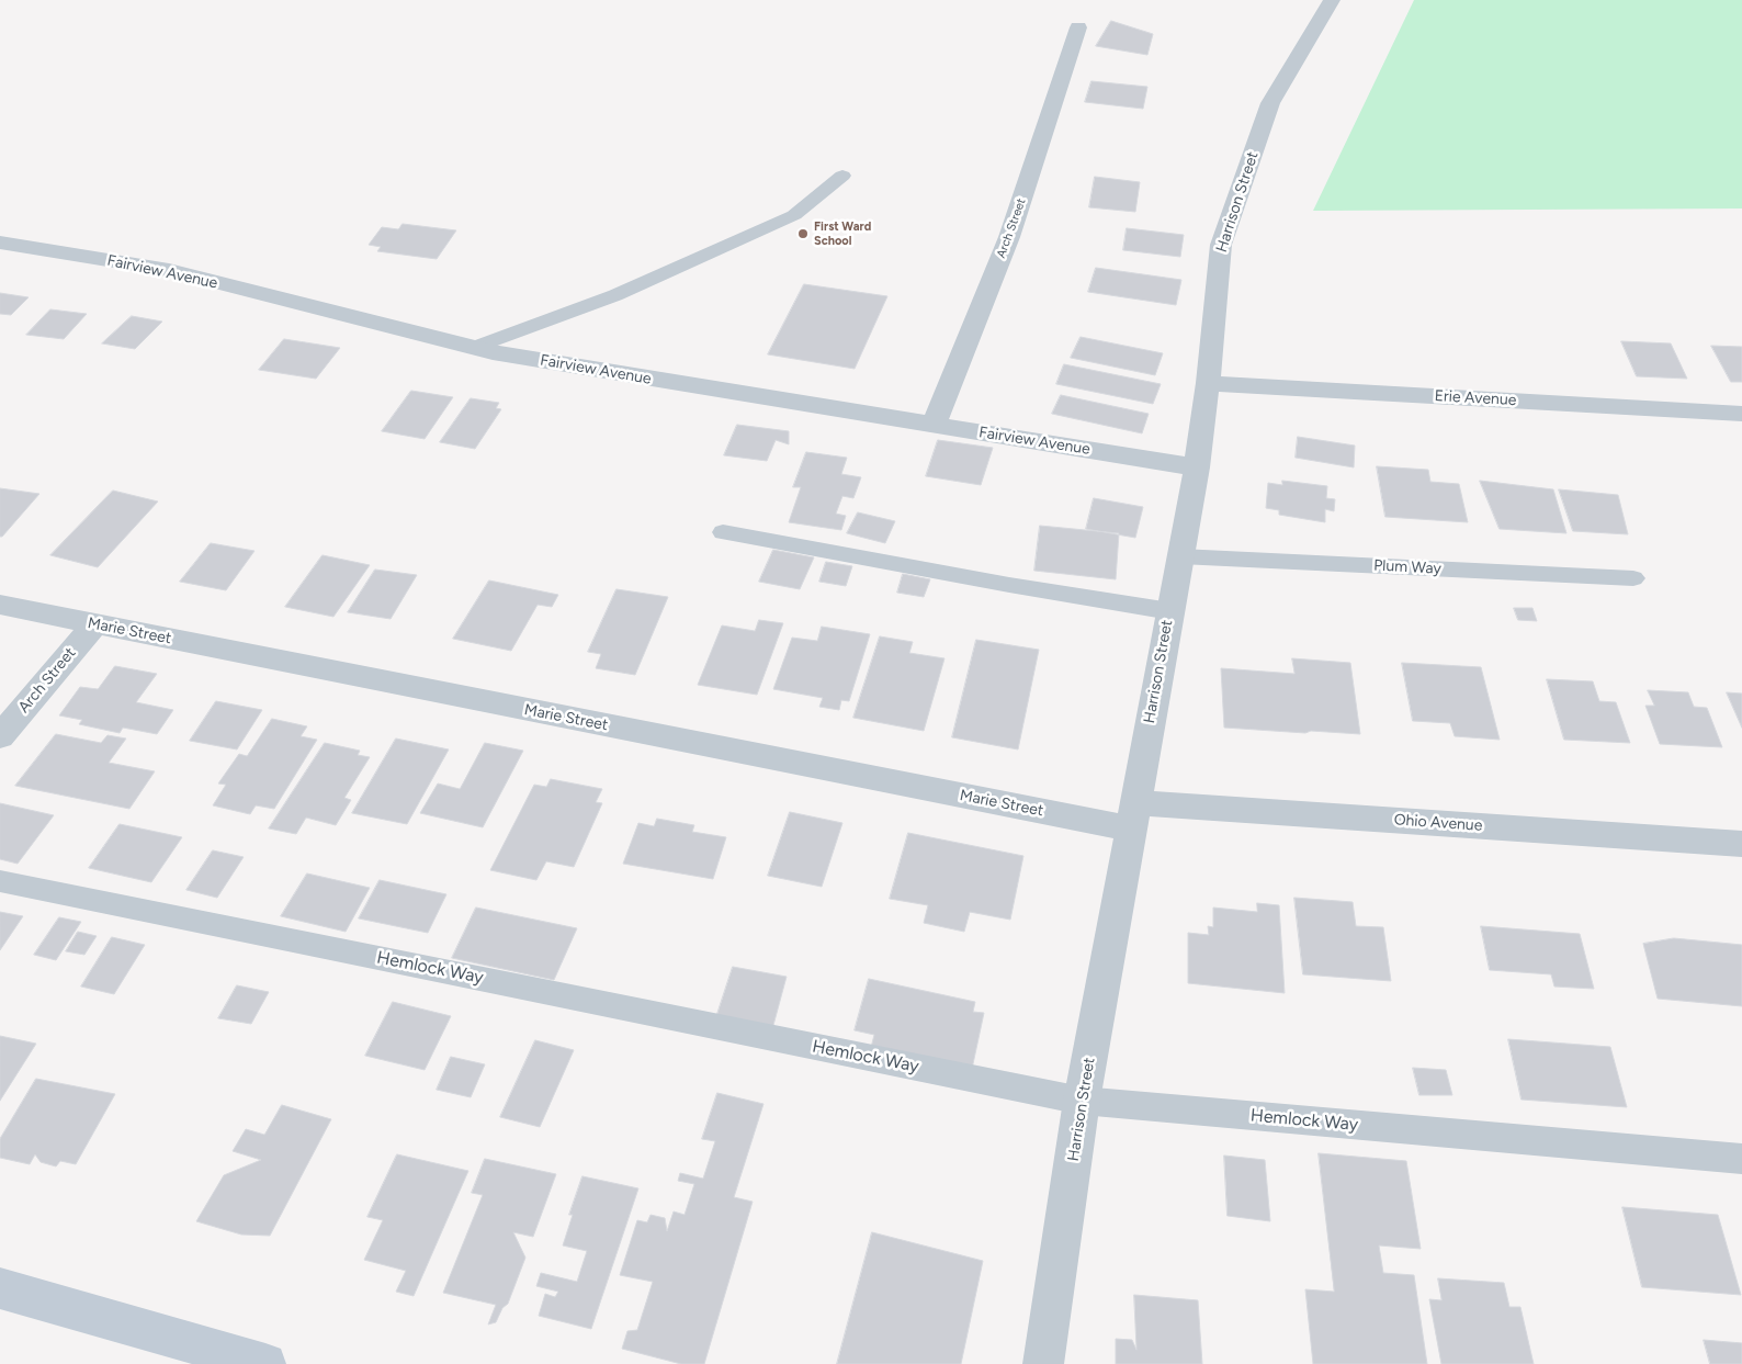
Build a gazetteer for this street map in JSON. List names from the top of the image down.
{
  "streets": {
    "street": [
      "Harrison Street",
      "Arch Street",
      "Fairview Avenue",
      "Erie Avenue",
      "Marie Street",
      "Ohio Avenue"
    ],
    "lane": ["Plum Way", "Hemlock Way"]
  },
  "crossings": [
    ["Harrison Street", "Fairview Avenue"],
    ["Harrison Street", "Erie Avenue"],
    ["Harrison Street", "Plum Way"],
    ["Harrison Street", "Marie Street"],
    ["Harrison Street", "Ohio Avenue"],
    ["Harrison Street", "Hemlock Way"],
    ["Arch Street", "Fairview Avenue"],
    ["Arch Street", "Marie Street"],
    ["Marie Street", "Ohio Avenue"]
  ],
  "places": ["First Ward School"]
}
